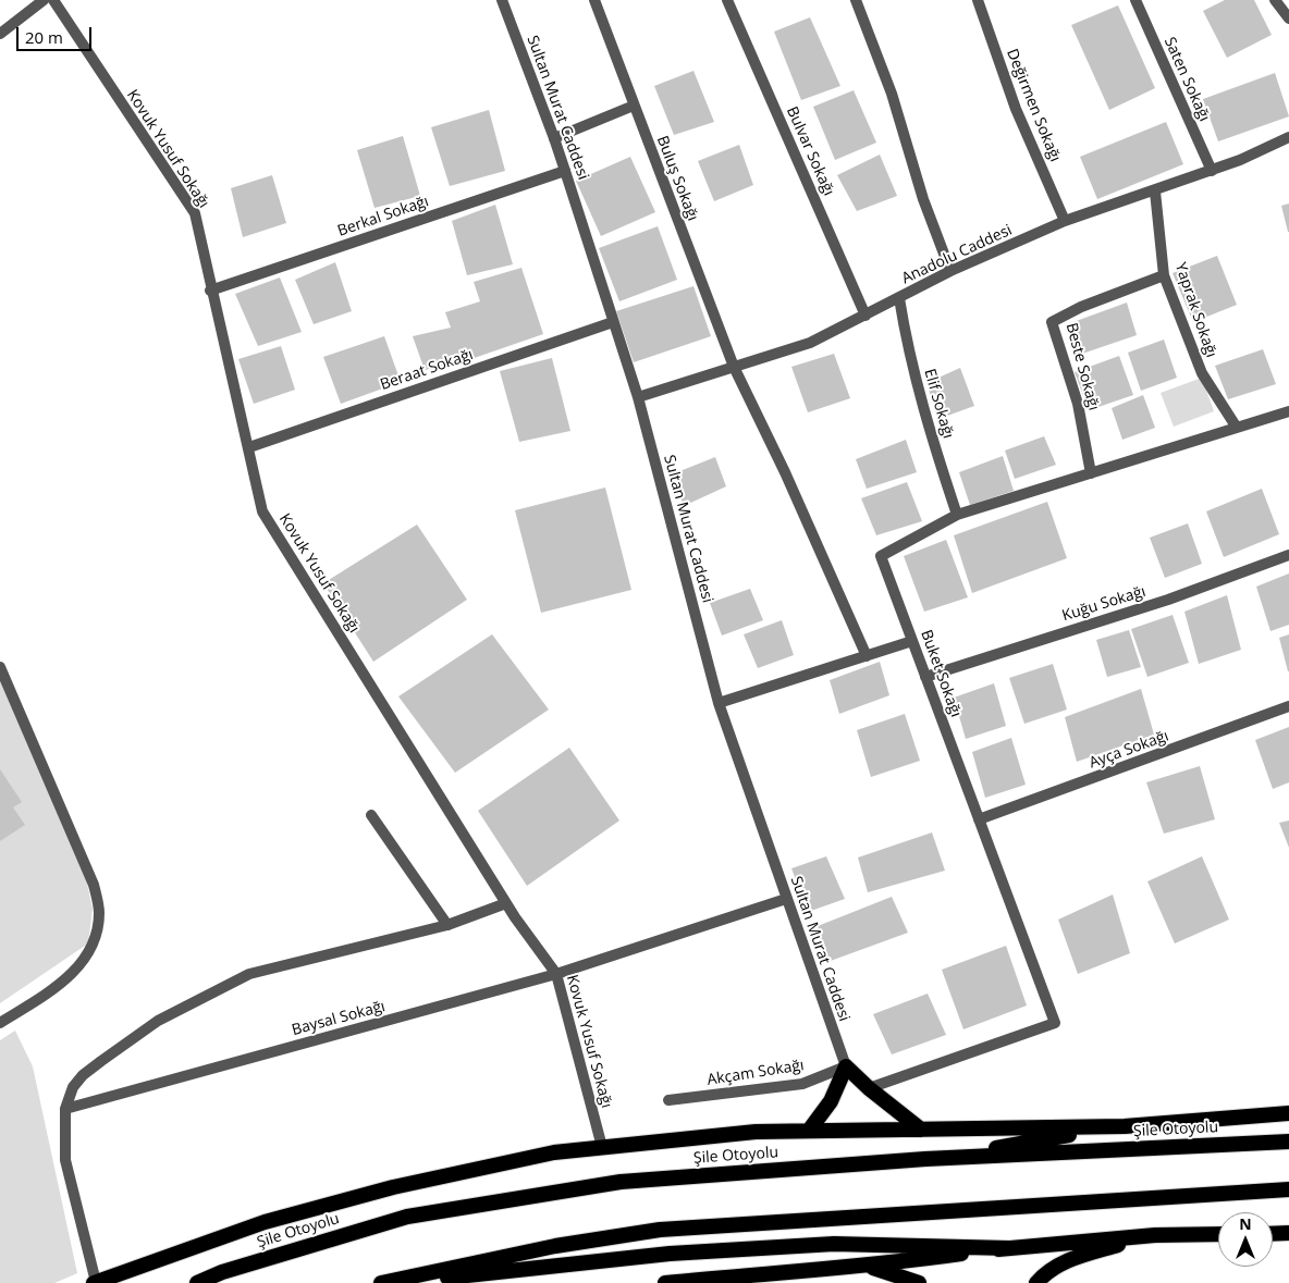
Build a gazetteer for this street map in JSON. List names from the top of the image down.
{
  "streets": {
    "highway": ["Şile Otoyolu"],
    "street": [
      "Saten Sokağı",
      "Değirmen Sokağı",
      "Sultan Murat Caddesi",
      "Kovuk Yusuf Sokağı",
      "Bulvar Sokağı",
      "Buluş Sokağı",
      "Berkal Sokağı",
      "Anadolu Caddesi",
      "Yaprak Sokağı",
      "Beste Sokağı",
      "Beraat Sokağı",
      "Elif Sokağı",
      "Kuğu Sokağı",
      "Buket Sokağı",
      "Ayça Sokağı",
      "Baysal Sokağı",
      "Akçam Sokağı"
    ]
  },
  "crossings": [
    ["Saten Sokağı", "Anadolu Caddesi"],
    ["Değirmen Sokağı", "Anadolu Caddesi"],
    ["Sultan Murat Caddesi", "Berkal Sokağı"],
    ["Sultan Murat Caddesi", "Anadolu Caddesi"],
    ["Sultan Murat Caddesi", "Beraat Sokağı"],
    ["Sultan Murat Caddesi", "Baysal Sokağı"],
    ["Sultan Murat Caddesi", "Akçam Sokağı"],
    ["Kovuk Yusuf Sokağı", "Berkal Sokağı"],
    ["Kovuk Yusuf Sokağı", "Beraat Sokağı"],
    ["Kovuk Yusuf Sokağı", "Baysal Sokağı"],
    ["Bulvar Sokağı", "Anadolu Caddesi"],
    ["Buluş Sokağı", "Anadolu Caddesi"],
    ["Anadolu Caddesi", "Yaprak Sokağı"],
    ["Anadolu Caddesi", "Elif Sokağı"],
    ["Yaprak Sokağı", "Beste Sokağı"],
    ["Yaprak Sokağı", "Buket Sokağı"],
    ["Beste Sokağı", "Buket Sokağı"],
    ["Elif Sokağı", "Buket Sokağı"],
    ["Kuğu Sokağı", "Buket Sokağı"],
    ["Buket Sokağı", "Ayça Sokağı"]
  ],
  "scale_bar": "20 m",
  "north": "top"
}
